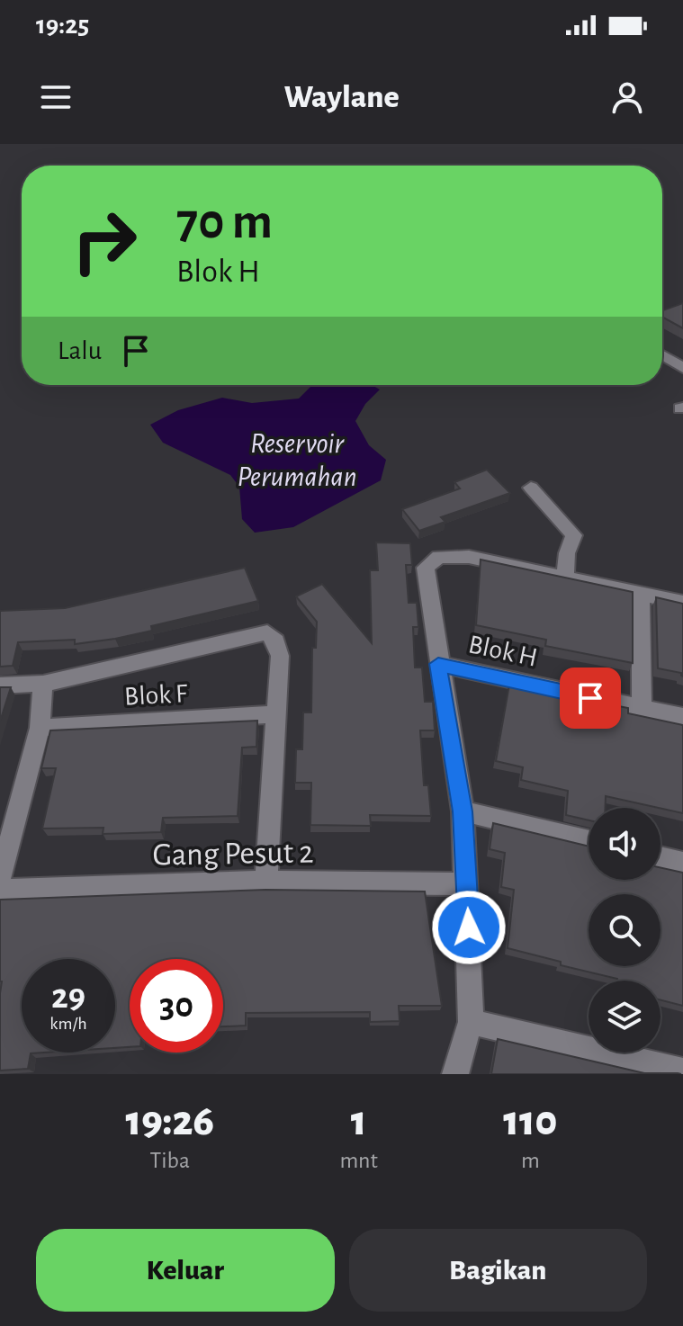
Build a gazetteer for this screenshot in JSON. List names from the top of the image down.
{
  "streets": {
    "street": ["Blok H", "Blok F", "Gang Pesut 2"]
  },
  "water": ["Reservoir Perumahan"],
  "page": {
    "status": "19:25",
    "header": "Waylane",
    "turn": ["70 m", "Blok H"],
    "then": "Lalu",
    "speed": "29 km/h",
    "limit": "30",
    "eta": [
      "19:26",
      "Tiba",
      "1",
      "mnt",
      "110",
      "m"
    ],
    "buttons": ["Keluar", "Bagikan"]
  }
}
